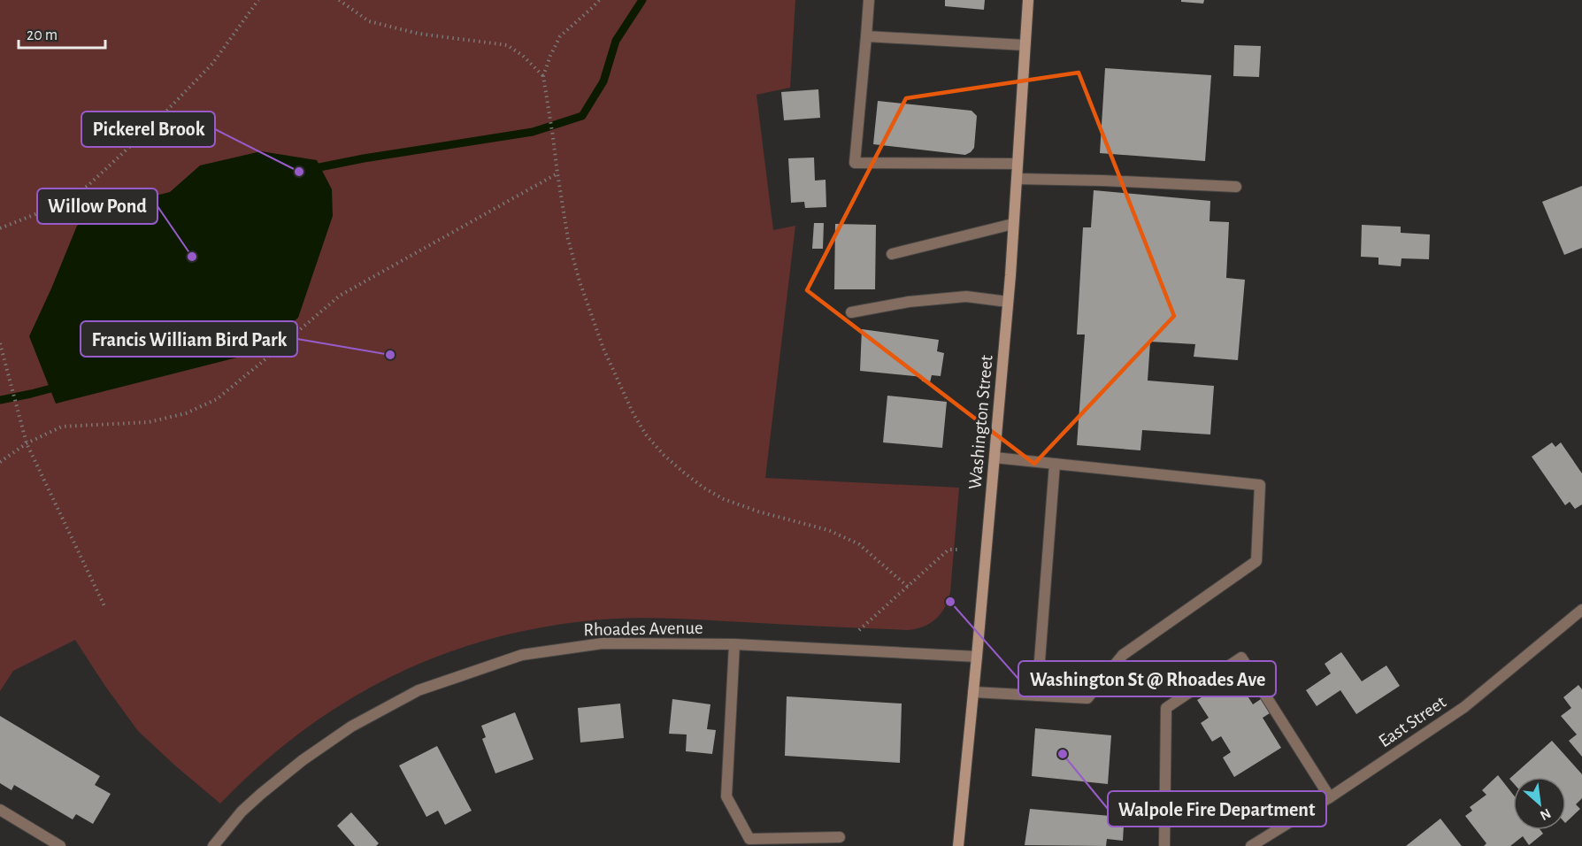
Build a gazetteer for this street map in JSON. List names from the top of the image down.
{
  "streets": {
    "main road": ["Washington Street"],
    "street": ["Rhoades Avenue", "East Street"]
  },
  "crossings": [
    ["Washington Street", "Rhoades Avenue"]
  ],
  "places": [
    "Pickerel Brook",
    "Willow Pond",
    "Francis William Bird Park",
    "Washington St @ Rhoades Ave",
    "Walpole Fire Department"
  ],
  "scale_bar": "20 m",
  "north": "bottom right"
}
